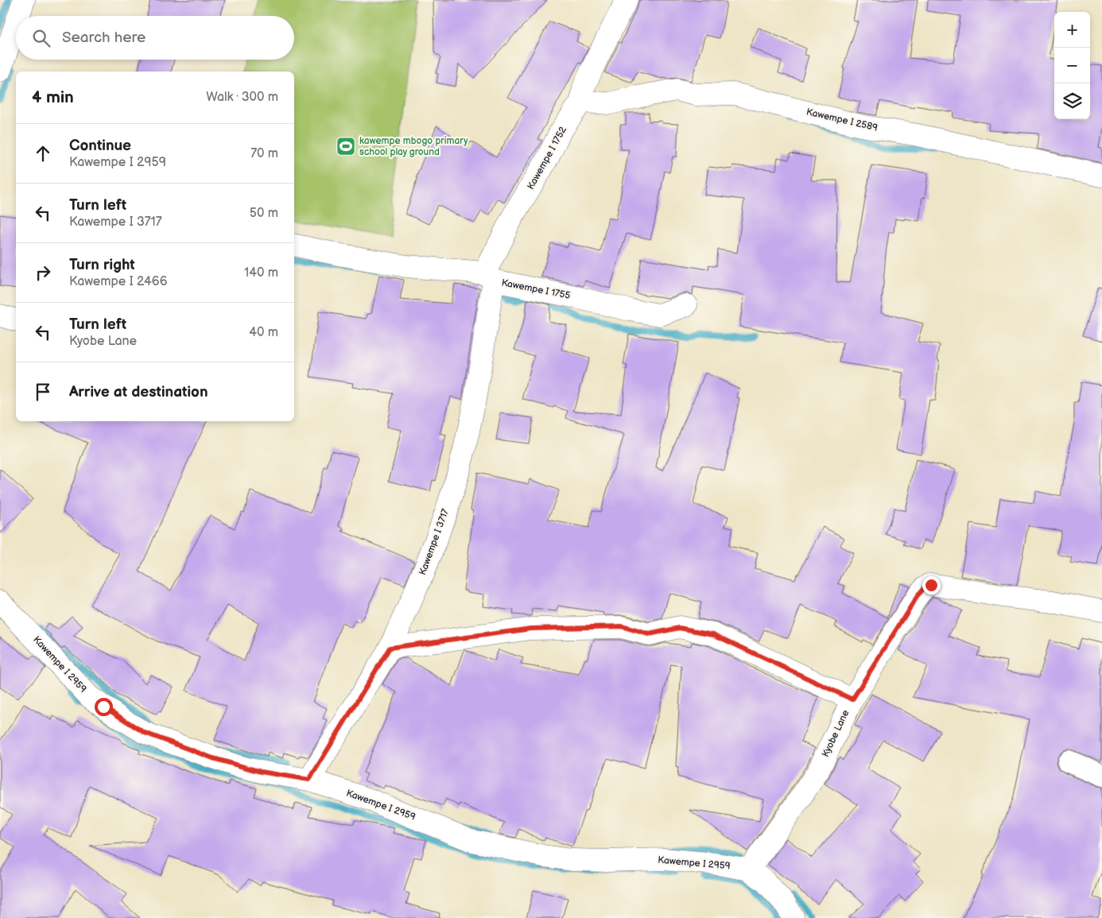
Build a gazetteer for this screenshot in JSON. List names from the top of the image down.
{
  "streets": {
    "street": [
      "Kawempe I 2589",
      "Kawempe I 1752",
      "Kawempe I 1755",
      "Kawempe I 3717",
      "Kawempe I 2959",
      "Kyobe Lane"
    ]
  },
  "crossings": [
    ["Kawempe I 2589", "Kawempe I 1752"],
    ["Kawempe I 1752", "Kawempe I 1755"],
    ["Kawempe I 1752", "Kawempe I 3717"],
    ["Kawempe I 1755", "Kawempe I 3717"],
    ["Kawempe I 3717", "Kawempe I 2959"],
    ["Kawempe I 2959", "Kyobe Lane"]
  ],
  "places": {
    "sports": ["kawempe mbogo primary school play ground"]
  },
  "page": {
    "map_buttons": ["+", "−"],
    "search": "Search here",
    "heading": ["4 min", "Walk · 300 m"],
    "list": [
      ["Continue", "Kawempe I 2959", "70 m"],
      ["Turn left", "Kawempe I 3717", "50 m"],
      ["Turn right", "Kawempe I 2466", "140 m"],
      ["Turn left", "Kyobe Lane", "40 m"],
      "Arrive at destination"
    ]
  }
}
